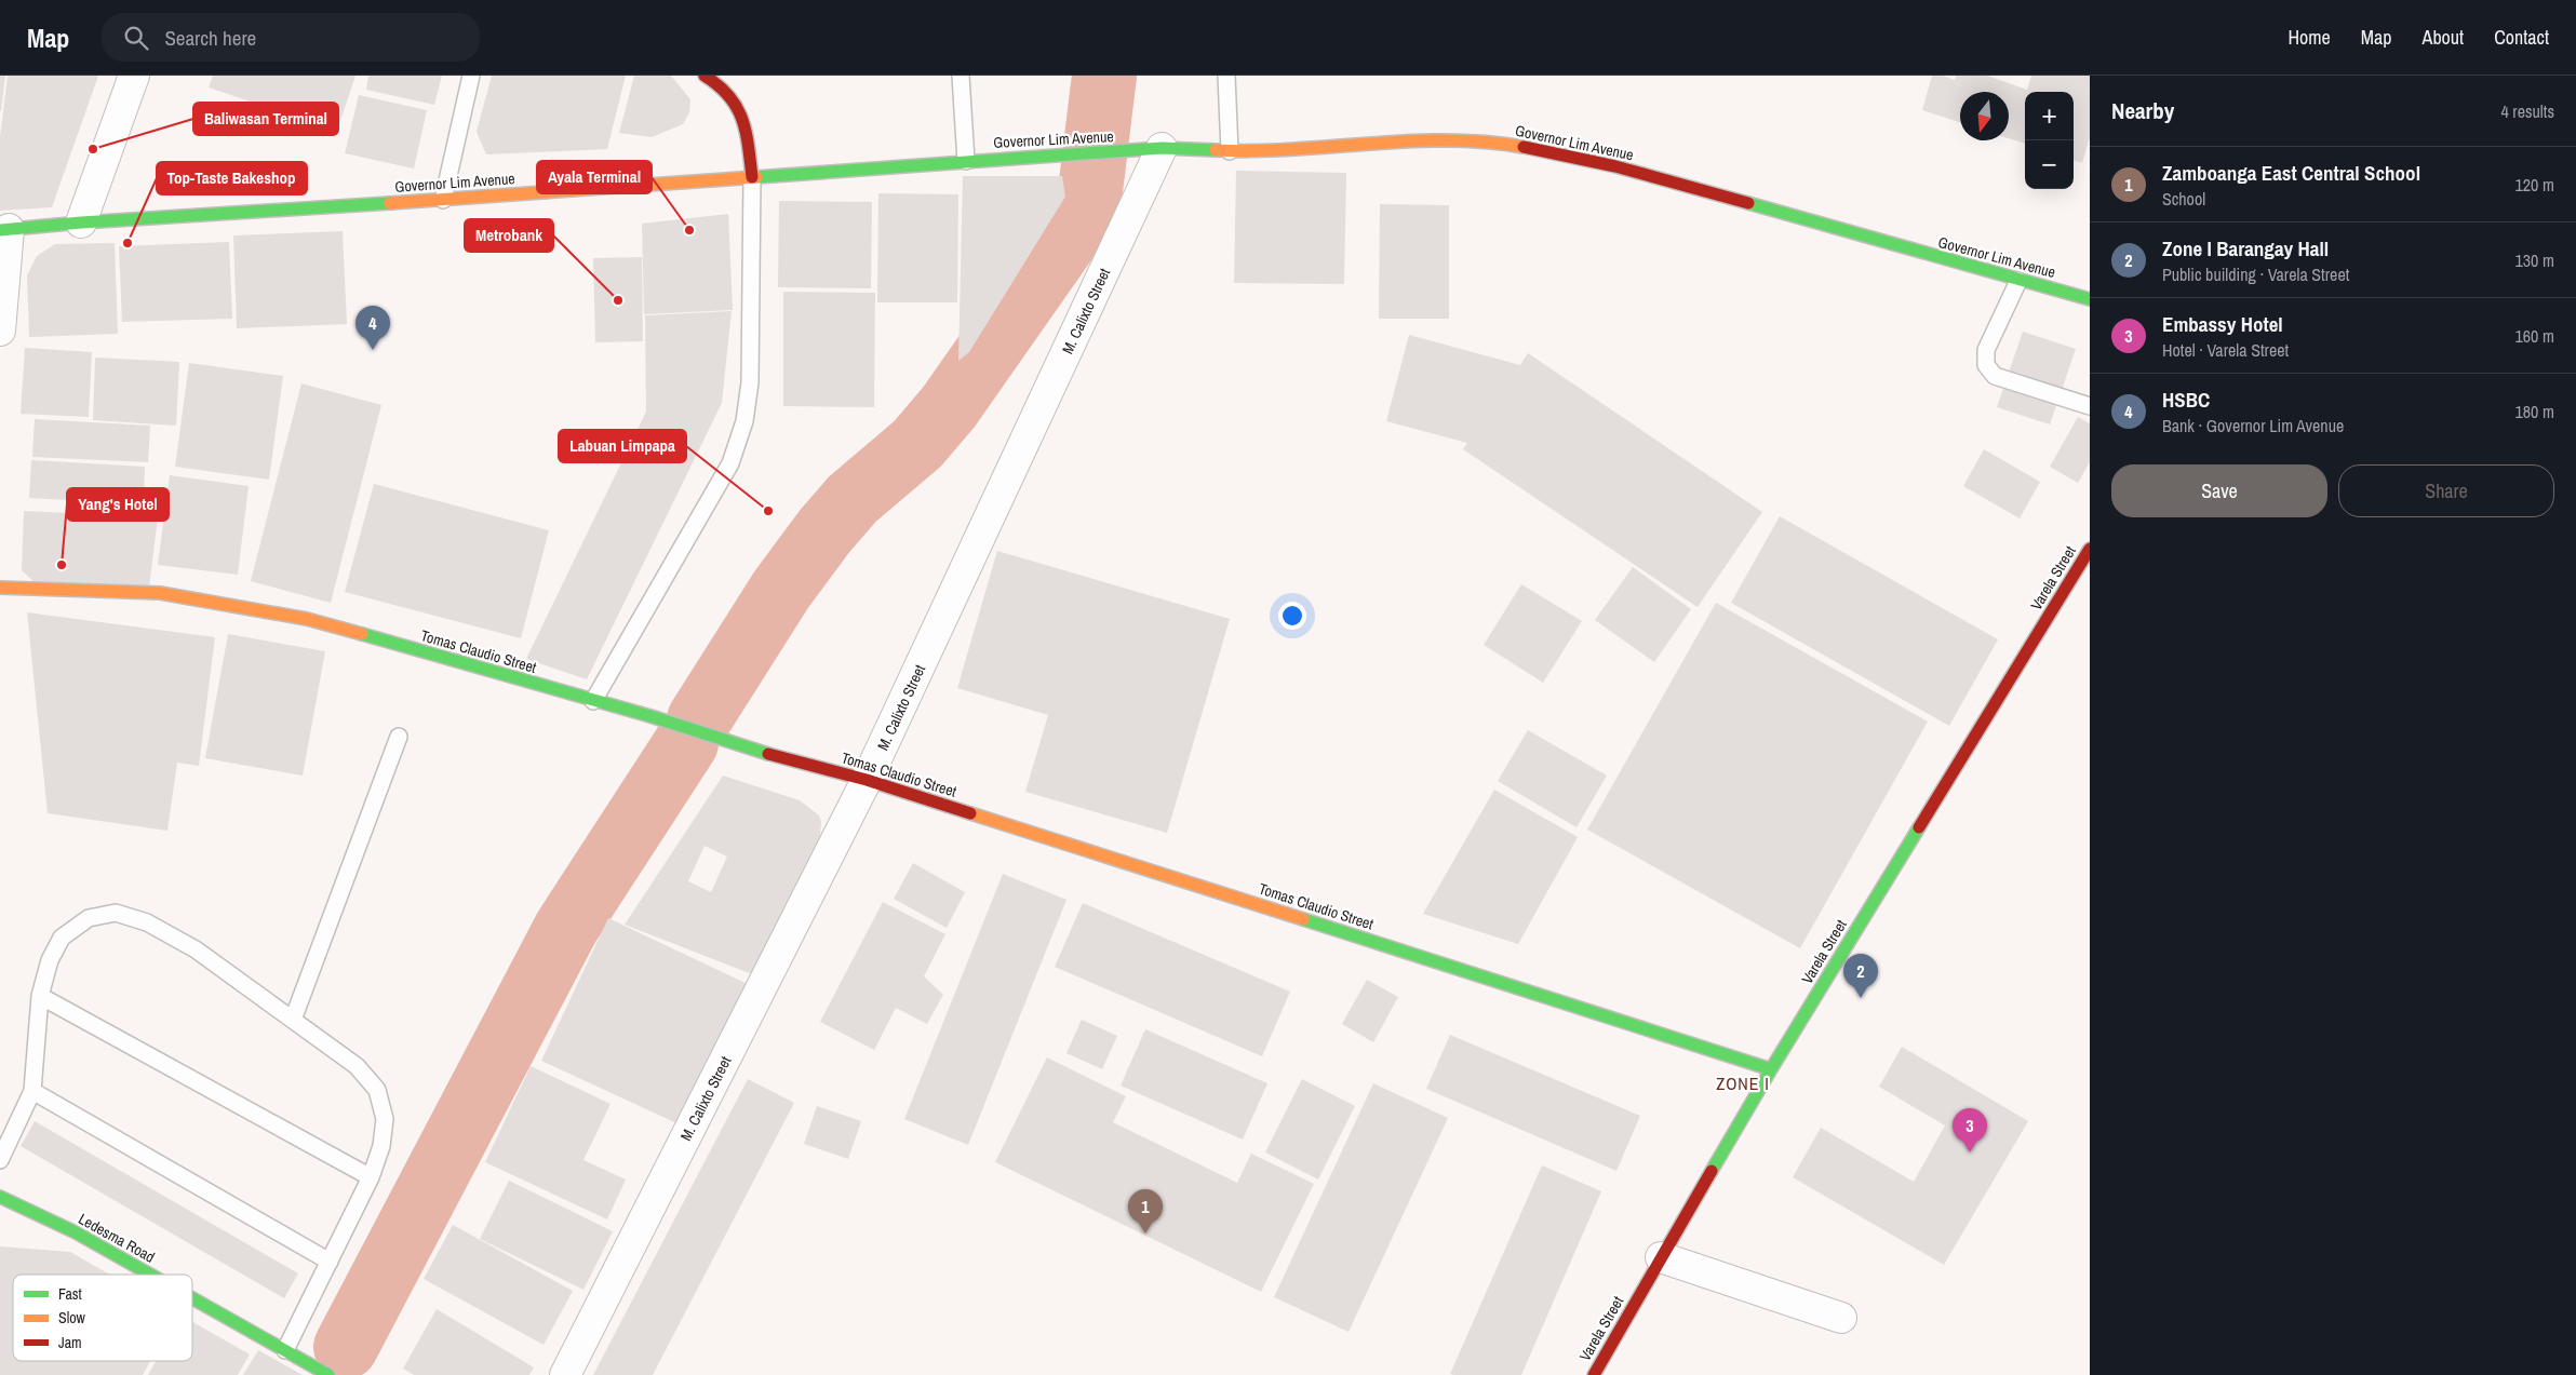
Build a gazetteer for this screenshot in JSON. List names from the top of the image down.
{
  "streets": {
    "street": [
      "Governor Lim Avenue",
      "M. Calixto Street",
      "Varela Street",
      "Tomas Claudio Street",
      "Ledesma Road"
    ]
  },
  "crossings": [
    ["Governor Lim Avenue", "M. Calixto Street"],
    ["M. Calixto Street", "Tomas Claudio Street"],
    ["Varela Street", "Tomas Claudio Street"]
  ],
  "districts": ["ZONE I"],
  "places": [
    "Baliwasan Terminal",
    "Ayala Terminal",
    "Top-Taste Bakeshop",
    "Metrobank",
    "Labuan Limpapa",
    "Yang's Hotel"
  ],
  "legend": ["Fast", "Slow", "Jam"],
  "north": "bottom",
  "page": {
    "header": "Map",
    "search": "Search here",
    "nav": [
      "Home",
      "Map",
      "About",
      "Contact"
    ],
    "heading": ["Nearby", "4 results"],
    "map_buttons": ["+", "−"],
    "list": [
      {
        "mark": "1",
        "name": "Zamboanga East Central School",
        "note": "School",
        "value": "120 m"
      },
      {
        "mark": "2",
        "name": "Zone I Barangay Hall",
        "note": "Public building · Varela Street",
        "value": "130 m"
      },
      {
        "mark": "3",
        "name": "Embassy Hotel",
        "note": "Hotel · Varela Street",
        "value": "160 m"
      },
      {
        "mark": "4",
        "name": "HSBC",
        "note": "Bank · Governor Lim Avenue",
        "value": "180 m"
      }
    ],
    "pins": [
      "4",
      "2",
      "3",
      "1"
    ],
    "buttons": ["Save", "Share"]
  }
}
